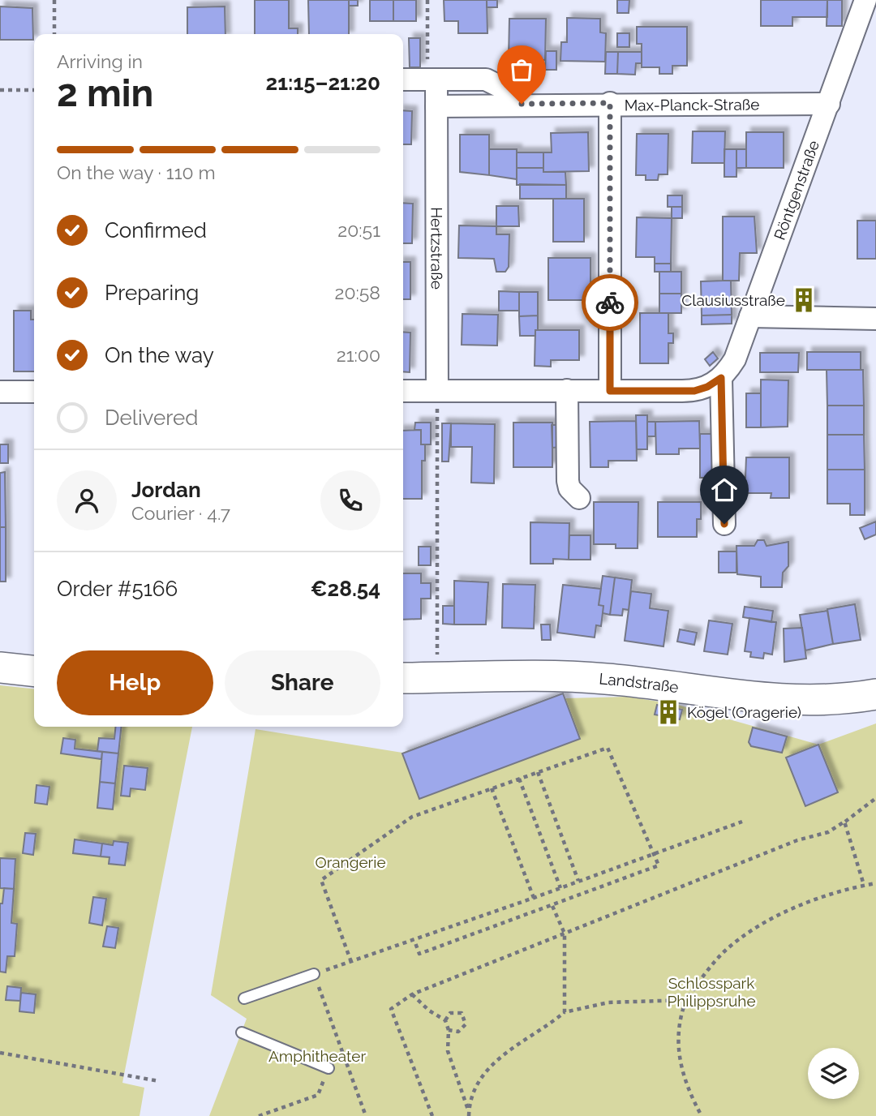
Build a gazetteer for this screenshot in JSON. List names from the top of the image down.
{
  "streets": {
    "main road": ["Landstraße"],
    "street": ["Max-Planck-Straße", "Röntgenstraße", "Hertzstraße"]
  },
  "crossings": [
    ["Max-Planck-Straße", "Röntgenstraße"],
    ["Max-Planck-Straße", "Hertzstraße"]
  ],
  "parks": ["Orangerie", "Schlosspark Philippsruhe", "Amphitheater"],
  "places": {
    "building": ["Clausiusstraße", "Kögel (Oragerie)"]
  },
  "page": {
    "heading": ["2 min", "Arriving in", "21:15–21:20"],
    "panel": [
      "Jordan",
      "Courier · 4.7",
      "Order #5166",
      "€28.54"
    ],
    "bar": "On the way · 110 m",
    "list": [
      ["Confirmed", "20:51"],
      ["Preparing", "20:58"],
      ["On the way", "21:00"],
      "Delivered"
    ],
    "buttons": ["Help", "Share"]
  }
}
